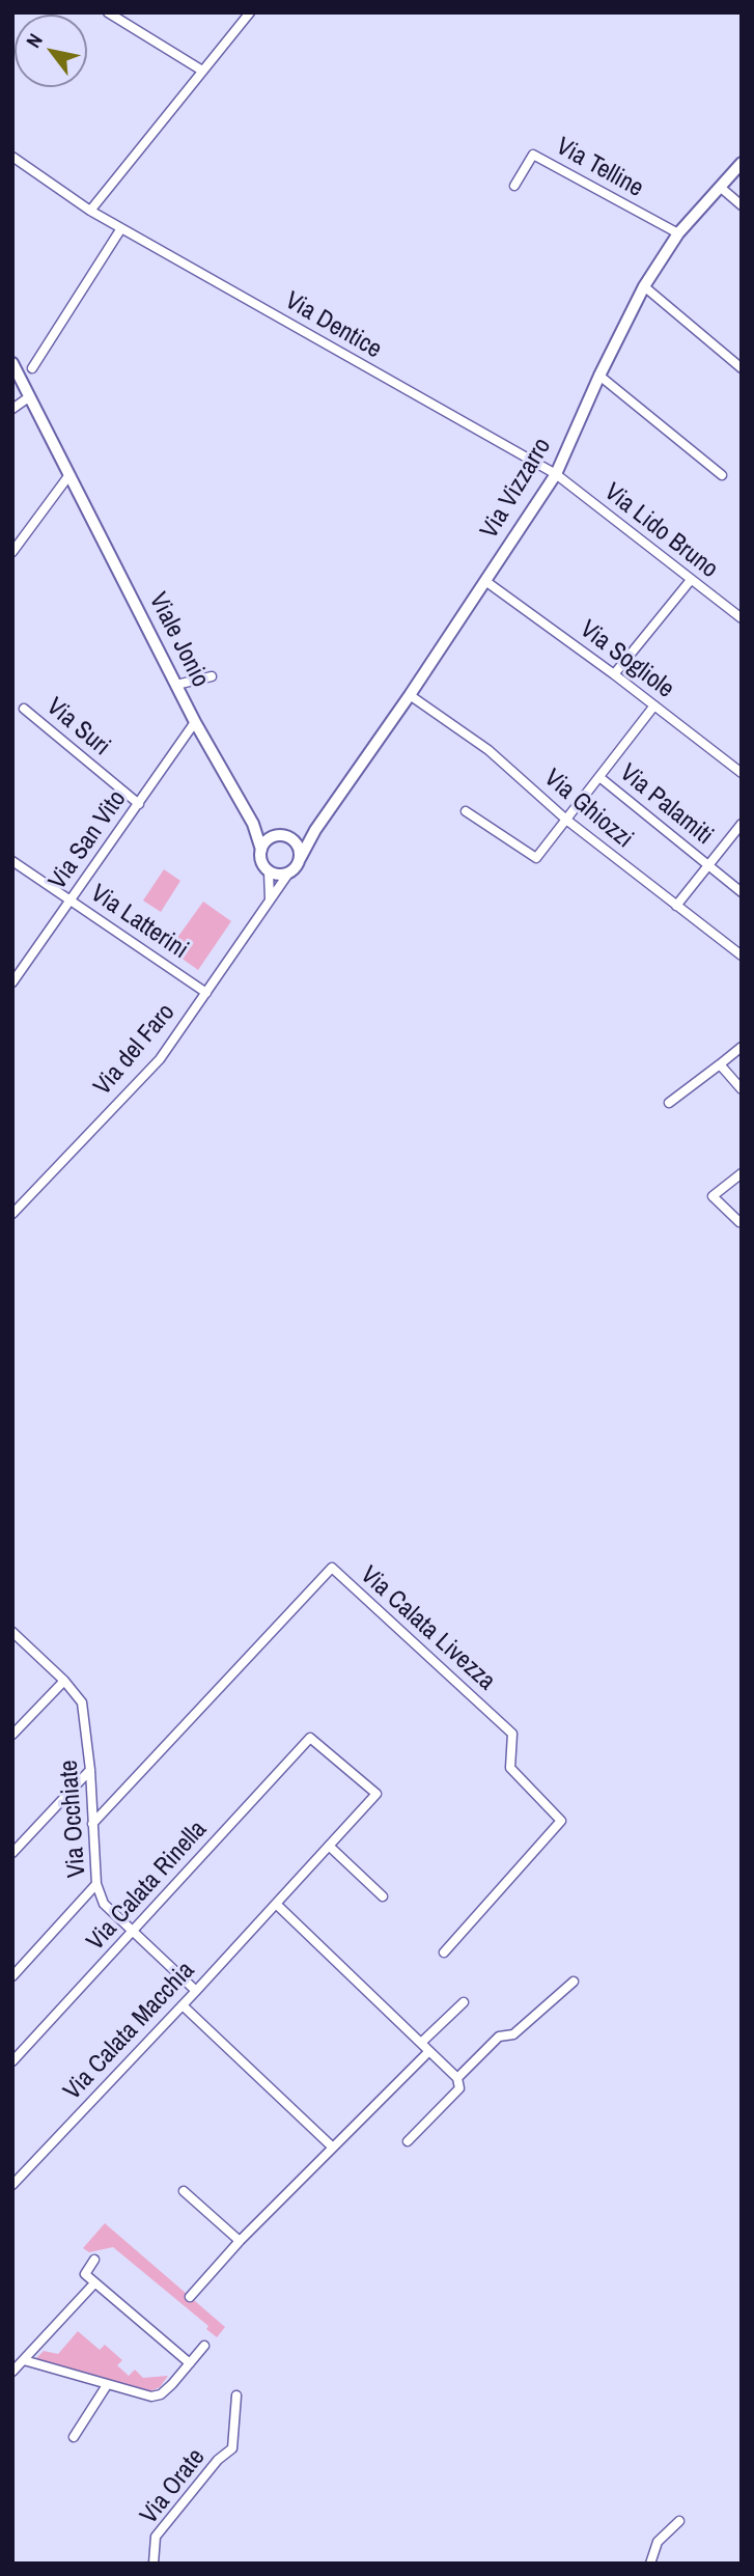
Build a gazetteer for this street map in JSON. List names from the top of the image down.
{
  "streets": {
    "street": [
      "Via Telline",
      "Via Dentice",
      "Via Vizzarro",
      "Via Lido Bruno",
      "Viale Jonio",
      "Via Sogliole",
      "Via Suri",
      "Via Palamiti",
      "Via Ghiozzi",
      "Via San Vito",
      "Via Latterini",
      "Via del Faro",
      "Via Calata Livezza",
      "Via Occhiate",
      "Via Calata Rinella",
      "Via Calata Macchia",
      "Via Orate"
    ]
  },
  "crossings": [
    ["Via Telline", "Via Vizzarro"],
    ["Via Dentice", "Via Vizzarro"],
    ["Via Dentice", "Via Lido Bruno"],
    ["Via Vizzarro", "Via Lido Bruno"],
    ["Via Vizzarro", "Viale Jonio"],
    ["Via Vizzarro", "Via Sogliole"],
    ["Via Vizzarro", "Via Ghiozzi"],
    ["Via Vizzarro", "Via del Faro"],
    ["Viale Jonio", "Via San Vito"],
    ["Viale Jonio", "Via del Faro"],
    ["Via Suri", "Via San Vito"],
    ["Via San Vito", "Via Latterini"],
    ["Via Latterini", "Via del Faro"],
    ["Via Calata Livezza", "Via Occhiate"],
    ["Via Occhiate", "Via Calata Rinella"],
    ["Via Occhiate", "Via Calata Macchia"],
    ["Via Calata Rinella", "Via Calata Macchia"]
  ],
  "north": "top left"
}
